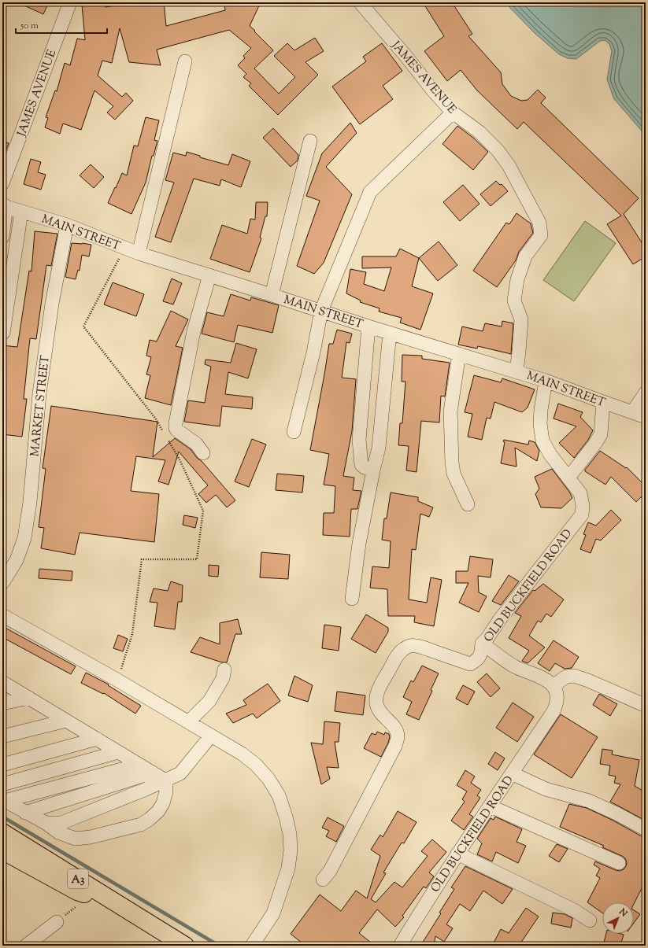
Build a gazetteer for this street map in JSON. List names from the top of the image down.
{
  "streets": {
    "main road": ["A3"],
    "street": [
      "JAMES AVENUE",
      "MAIN STREET",
      "MARKET STREET",
      "OLD BUCKFIELD ROAD"
    ]
  },
  "crossings": [
    ["JAMES AVENUE", "MAIN STREET"],
    ["MAIN STREET", "MARKET STREET"],
    ["MAIN STREET", "OLD BUCKFIELD ROAD"]
  ],
  "scale_bar": "50 m",
  "north": "top right"
}
